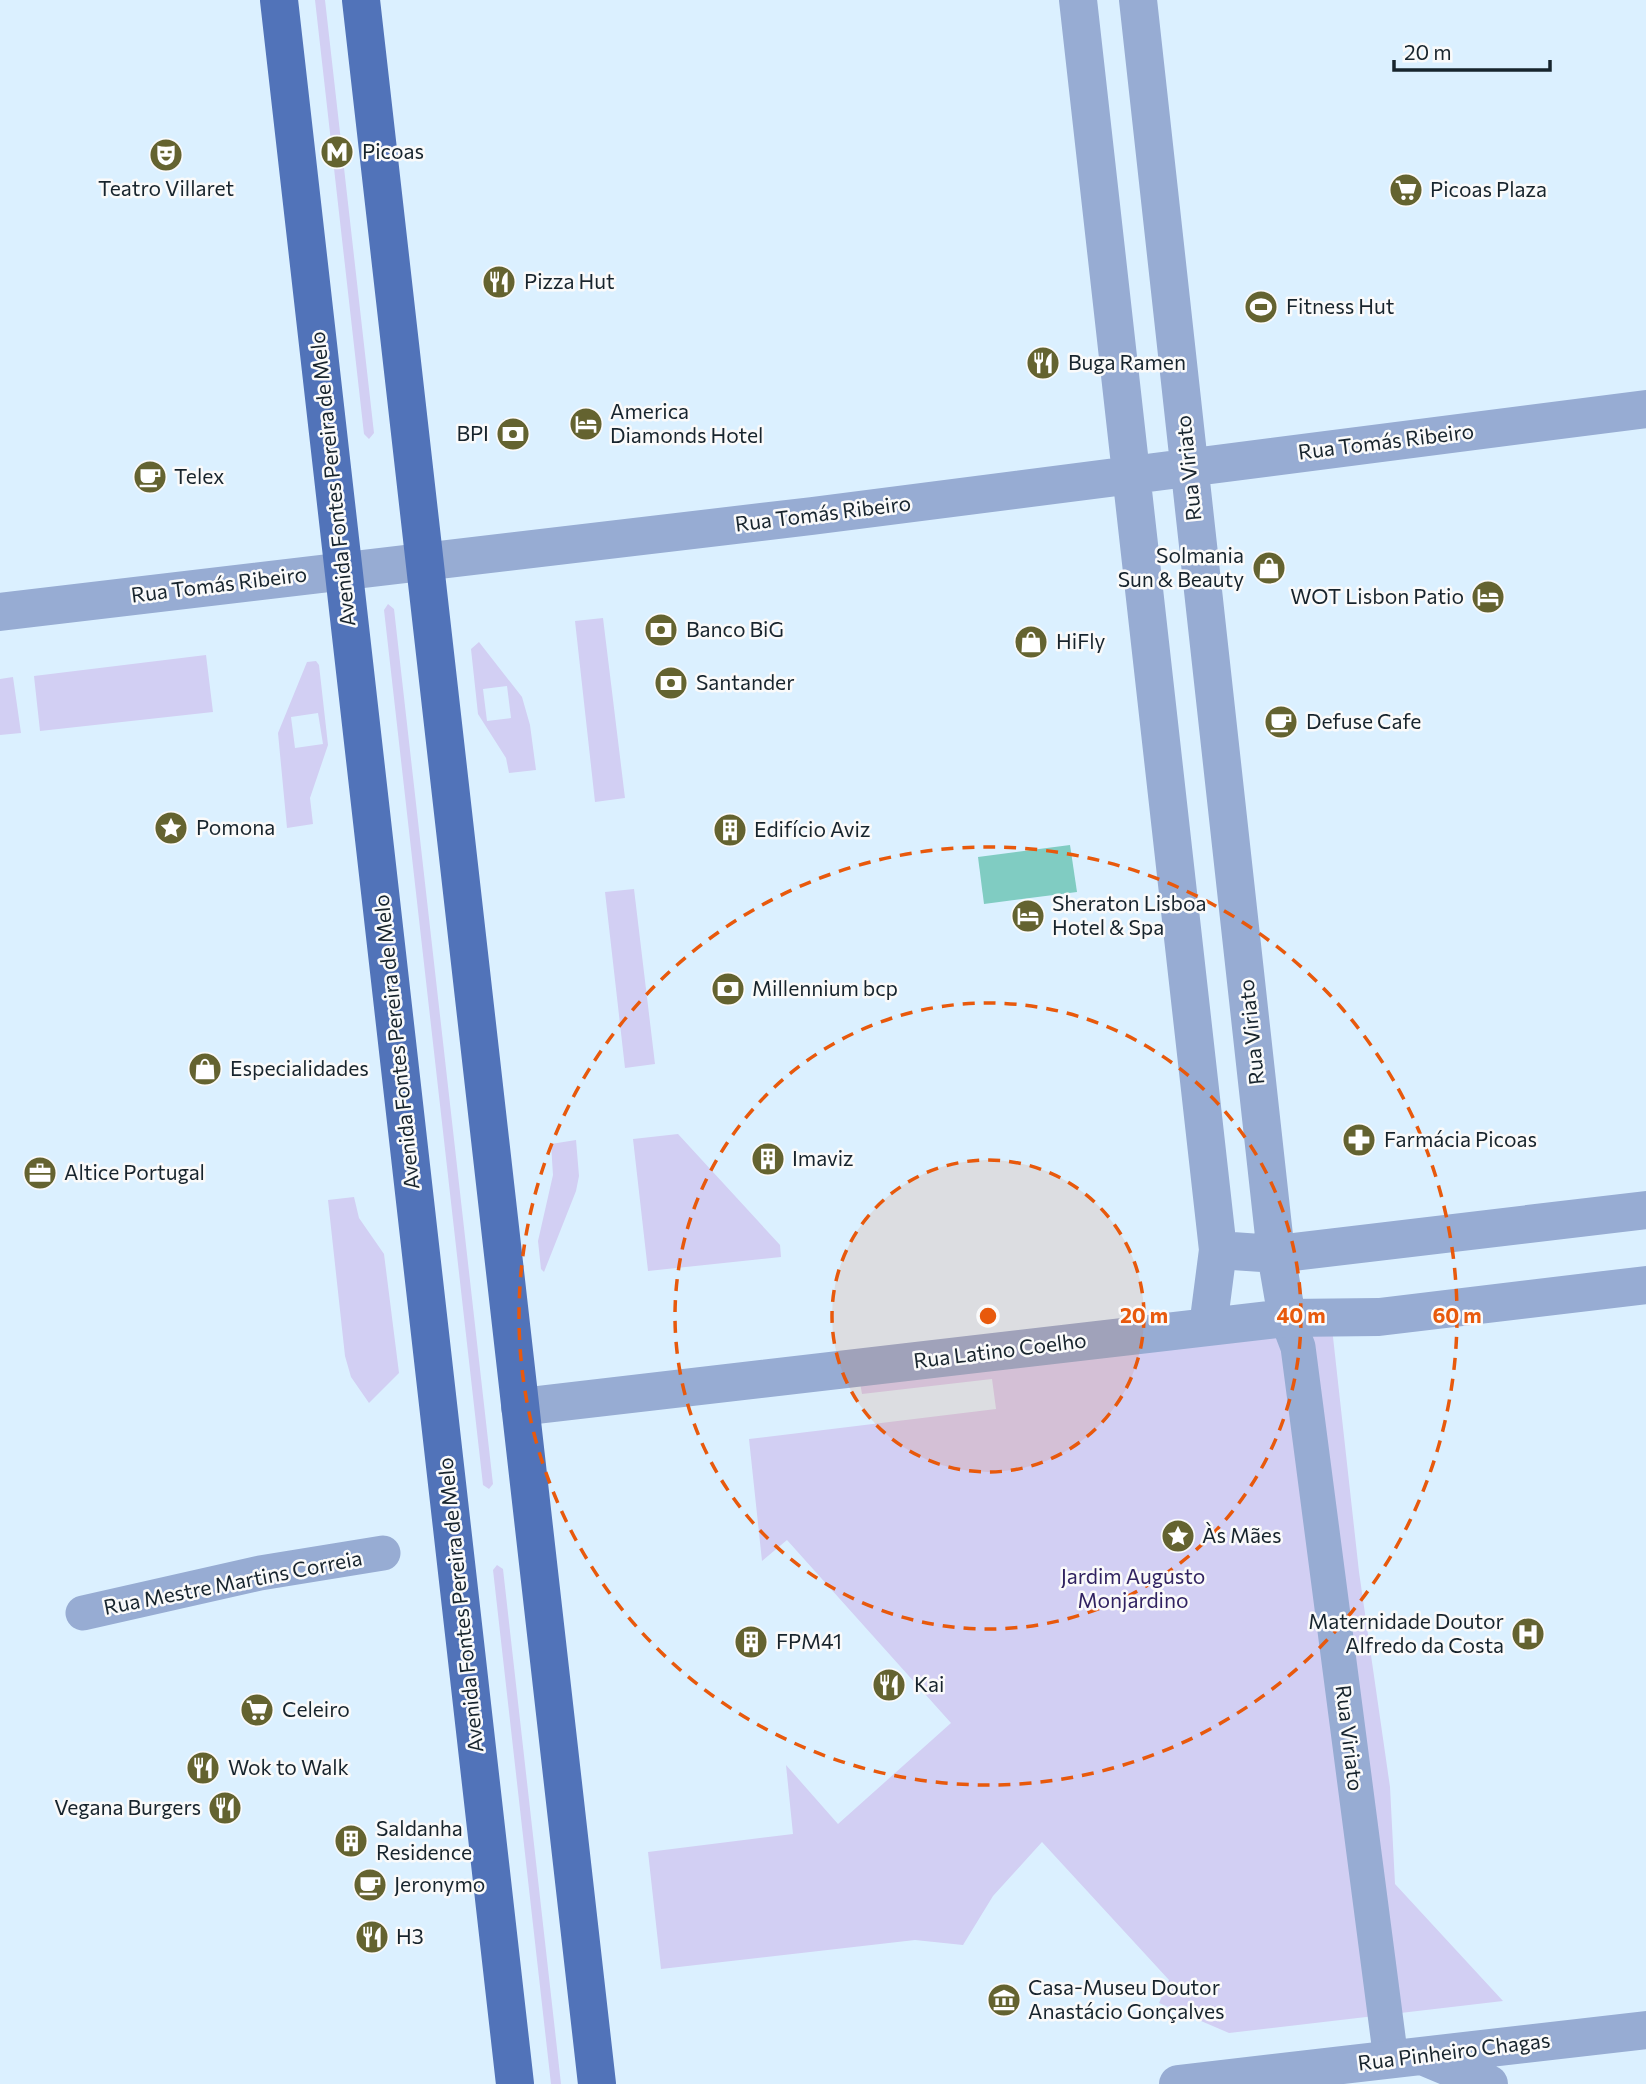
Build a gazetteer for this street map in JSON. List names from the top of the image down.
{
  "streets": {
    "main road": ["Avenida Fontes Pereira de Melo"],
    "street": [
      "Rua Tomás Ribeiro",
      "Rua Viriato",
      "Rua Latino Coelho",
      "Rua Mestre Martins Correia",
      "Rua Pinheiro Chagas"
    ]
  },
  "crossings": [
    ["Rua Tomás Ribeiro", "Rua Viriato"],
    ["Rua Tomás Ribeiro", "Avenida Fontes Pereira de Melo"],
    ["Rua Viriato", "Rua Latino Coelho"],
    ["Rua Viriato", "Rua Pinheiro Chagas"]
  ],
  "parks": ["Jardim Augusto Monjardino"],
  "places": {
    "metro station": ["Picoas"],
    "theatre": ["Teatro Villaret"],
    "supermarket": ["Picoas Plaza", "Celeiro"],
    "restaurant": [
      "Pizza Hut",
      "Buga Ramen",
      "Kai",
      "Wok to Walk",
      "Vegana Burgers",
      "H3"
    ],
    "sports": ["Fitness Hut"],
    "hotel": ["America Diamonds Hotel", "WOT Lisbon Patio", "Sheraton Lisboa Hotel & Spa"],
    "bank": [
      "BPI",
      "Banco BiG",
      "Santander",
      "Millennium bcp"
    ],
    "cafe": ["Telex", "Defuse Cafe", "Jeronymo"],
    "shop": ["Solmania Sun & Beauty", "HiFly", "Especialidades"],
    "place": ["Pomona", "Às Mães"],
    "building": [
      "Edifício Aviz",
      "Imaviz",
      "FPM41",
      "Saldanha Residence"
    ],
    "pharmacy": ["Farmácia Picoas"],
    "office": ["Altice Portugal"],
    "hospital": ["Maternidade Doutor Alfredo da Costa"],
    "museum": ["Casa-Museu Doutor Anastácio Gonçalves"]
  },
  "scale_bar": "20 m",
  "rings": ["20 m", "40 m", "60 m"]
}
